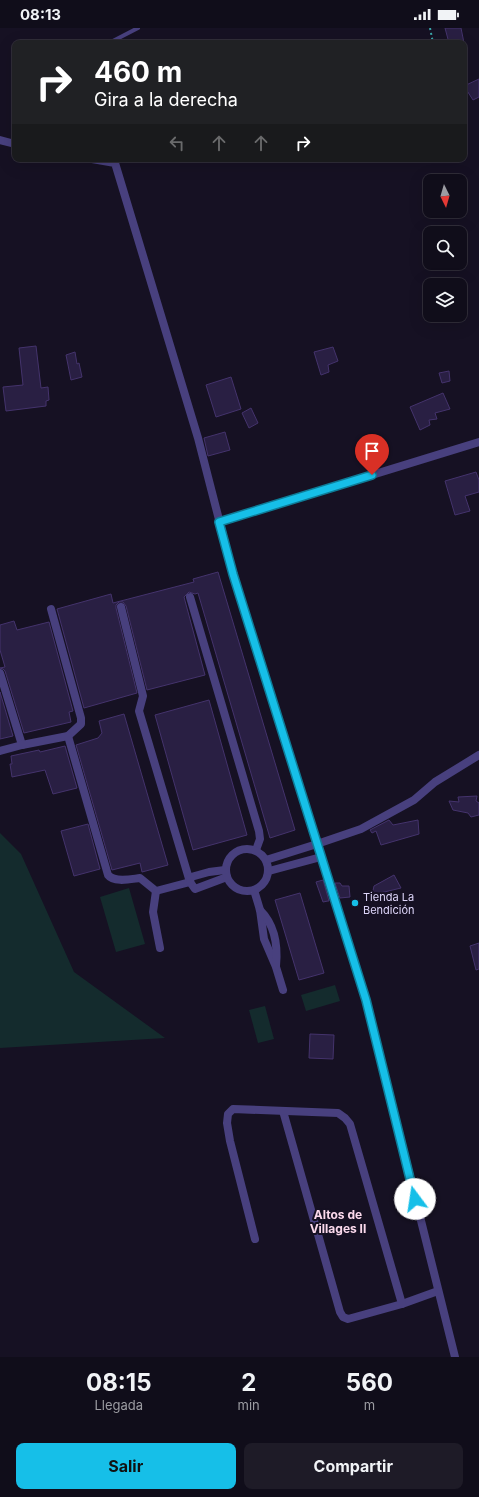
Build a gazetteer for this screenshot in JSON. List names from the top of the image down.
{
  "districts": ["Altos de Villages II"],
  "places": ["Tienda La Bendición"],
  "north": "bottom",
  "page": {
    "status": "08:13",
    "turn": ["460 m", "Gira a la derecha"],
    "eta": [
      "08:15",
      "Llegada",
      "2",
      "min",
      "560",
      "m"
    ],
    "buttons": ["Salir", "Compartir"]
  }
}
